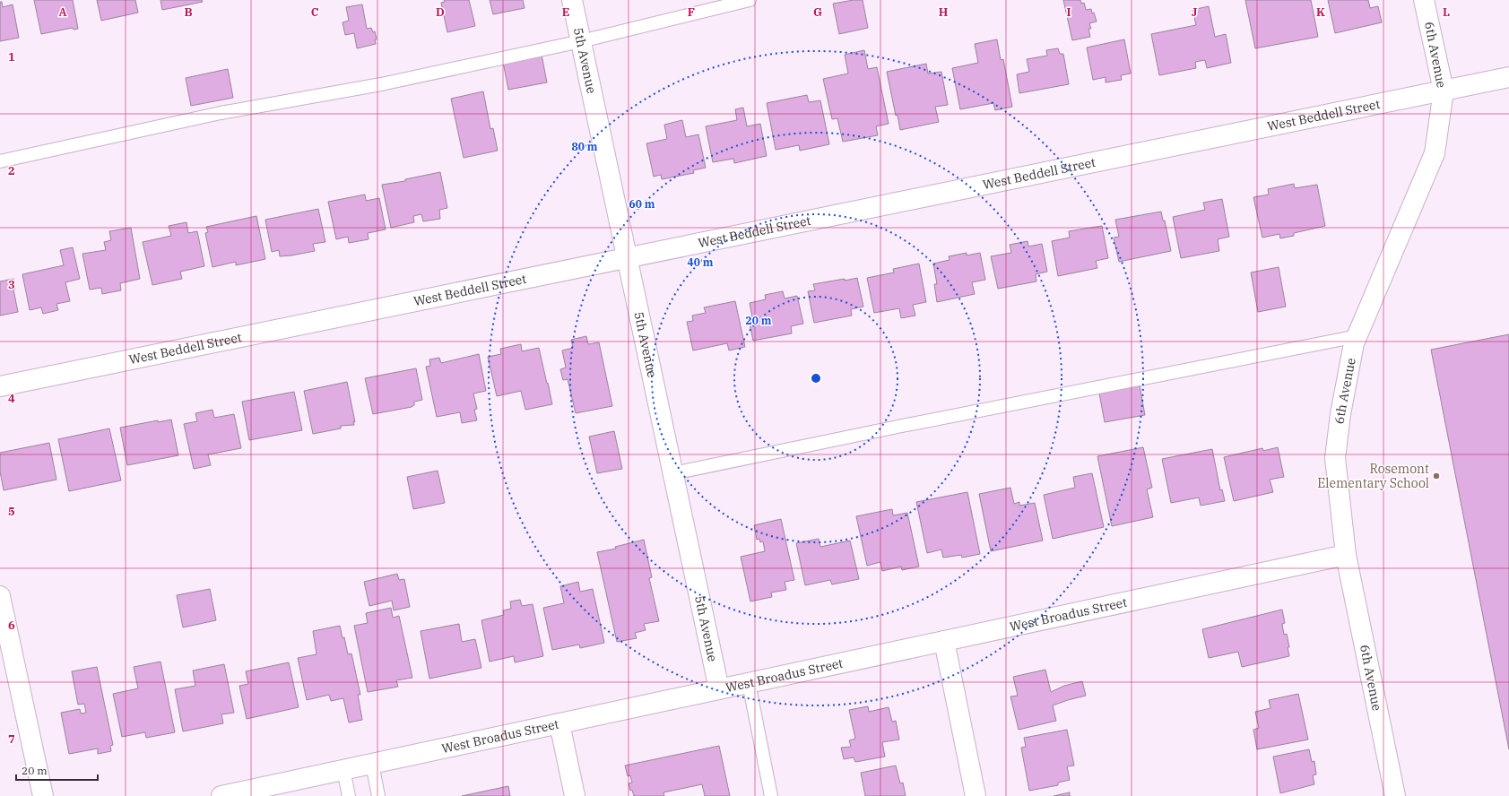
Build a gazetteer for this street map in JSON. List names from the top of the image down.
{
  "streets": {
    "street": [
      "6th Avenue",
      "5th Avenue",
      "West Beddell Street",
      "West Broadus Street"
    ]
  },
  "crossings": [
    ["6th Avenue", "West Beddell Street"],
    ["6th Avenue", "West Broadus Street"],
    ["5th Avenue", "West Beddell Street"],
    ["5th Avenue", "West Broadus Street"]
  ],
  "places": ["Rosemont Elementary School"],
  "scale_bar": "20 m",
  "grid": {
    "columns": [
      "A",
      "B",
      "C",
      "D",
      "E",
      "F",
      "G",
      "H",
      "I",
      "J",
      "K",
      "L"
    ],
    "rows": [
      "1",
      "2",
      "3",
      "4",
      "5",
      "6",
      "7"
    ]
  },
  "rings": [
    "80 m",
    "60 m",
    "40 m",
    "20 m"
  ]
}
